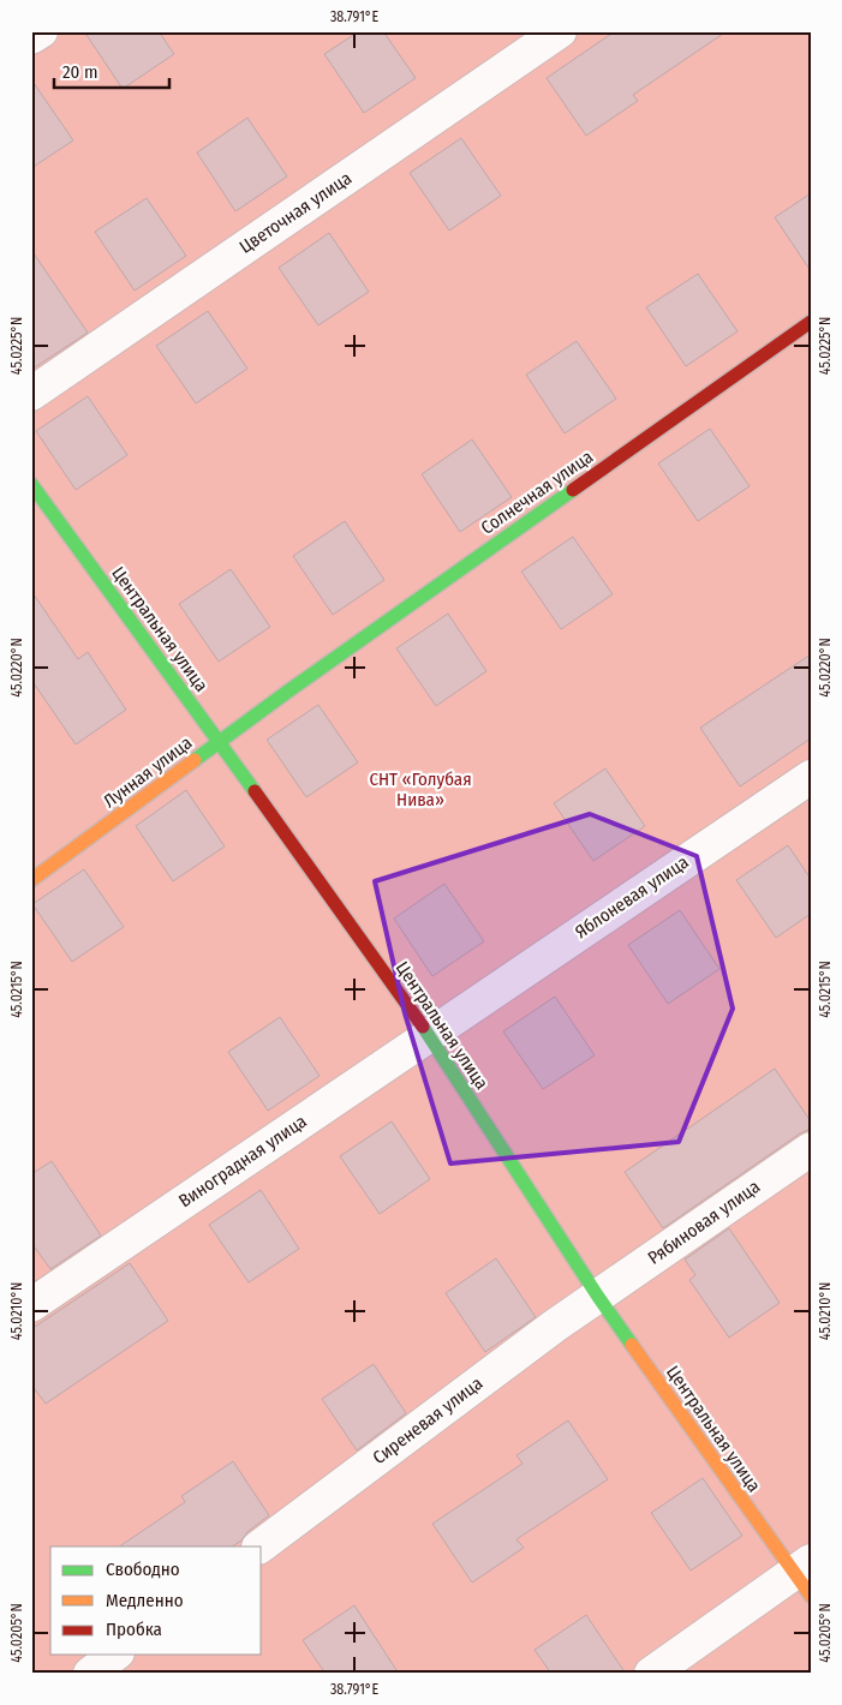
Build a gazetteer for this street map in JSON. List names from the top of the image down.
{
  "streets": {
    "street": [
      "Цветочная улица",
      "Солнечная улица",
      "Центральная улица",
      "Лунная улица",
      "Яблоневая улица",
      "Виноградная улица",
      "Рябиновая улица",
      "Сиреневая улица"
    ]
  },
  "crossings": [
    ["Солнечная улица", "Лунная улица"],
    ["Центральная улица", "Лунная улица"],
    ["Центральная улица", "Яблоневая улица"],
    ["Центральная улица", "Виноградная улица"],
    ["Центральная улица", "Рябиновая улица"],
    ["Центральная улица", "Сиреневая улица"],
    ["Яблоневая улица", "Виноградная улица"],
    ["Рябиновая улица", "Сиреневая улица"]
  ],
  "parks": ["СНТ «Голубая Нива»"],
  "legend": ["Свободно", "Медленно", "Пробка"],
  "scale_bar": "20 m",
  "coordinates": [
    "38.791°E",
    "45.0225°N",
    "45.0220°N",
    "45.0215°N",
    "45.0210°N",
    "45.0205°N"
  ]
}
